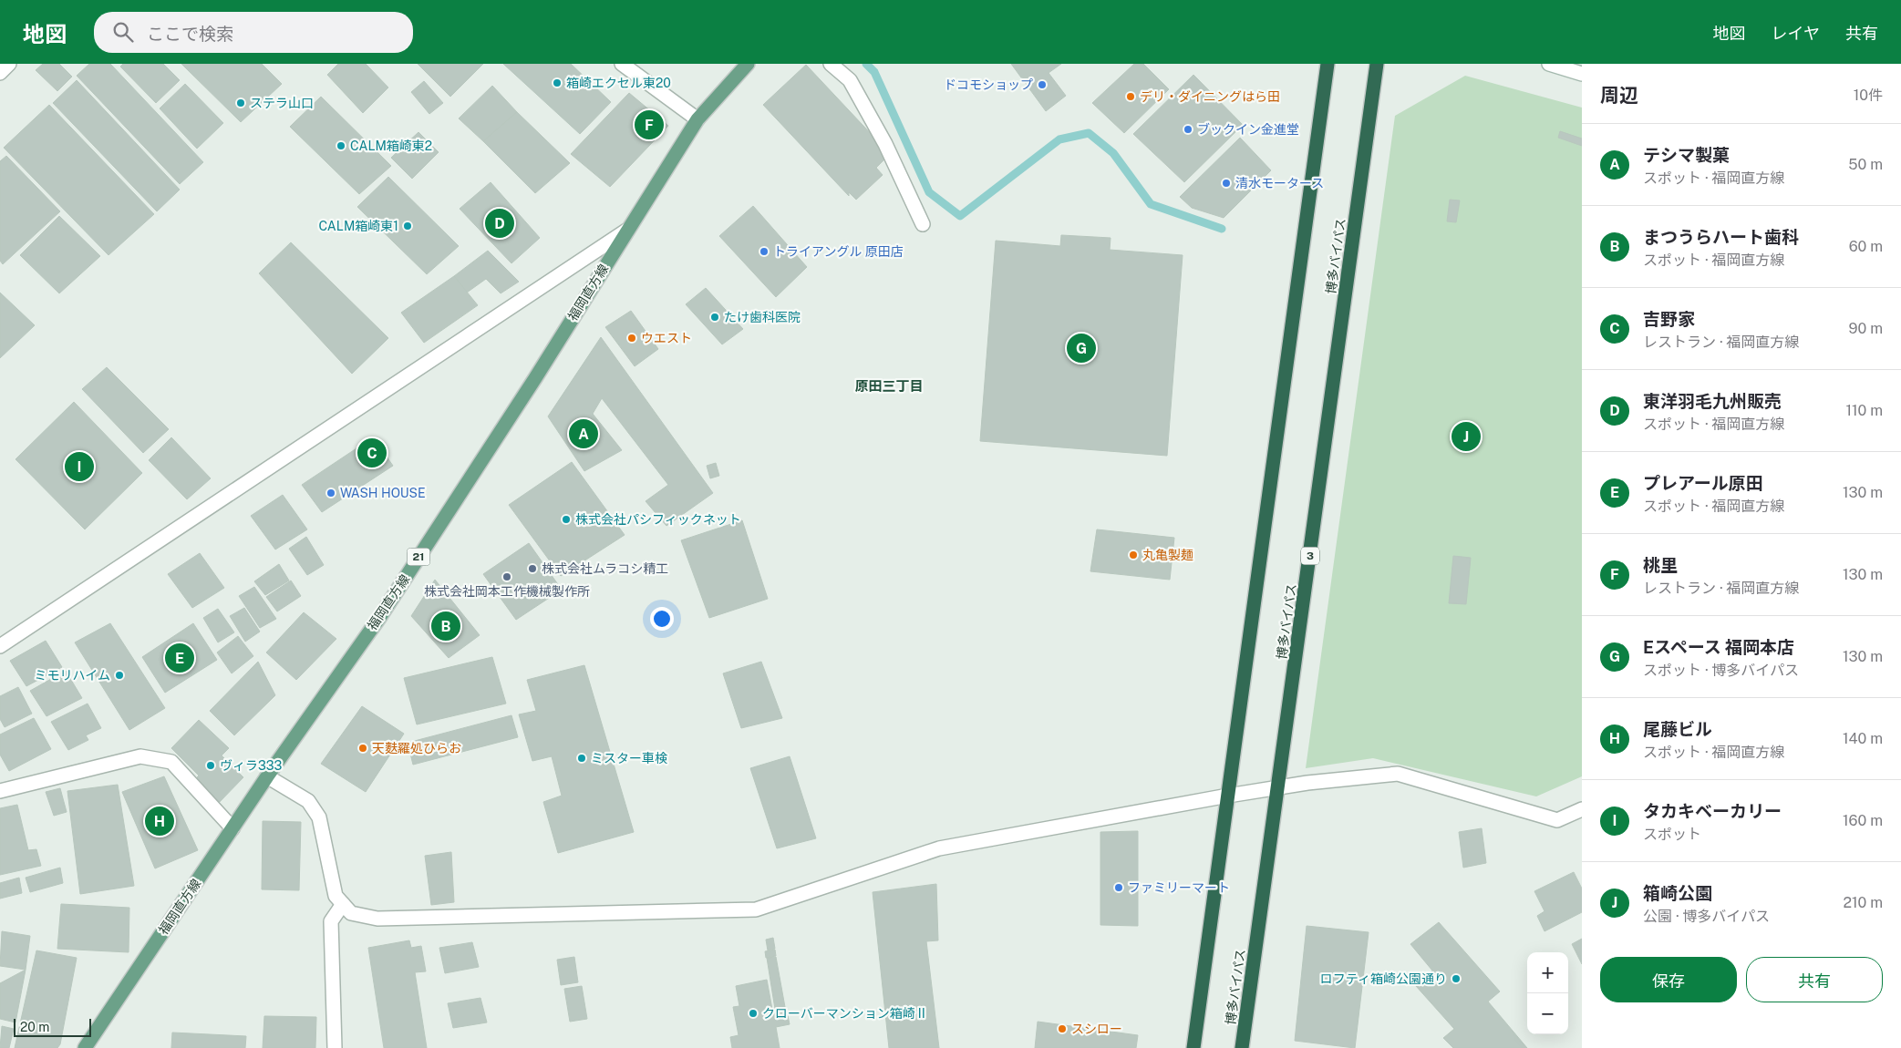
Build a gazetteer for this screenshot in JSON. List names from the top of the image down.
{
  "streets": {
    "highway": ["博多バイパス", "3"],
    "main road": ["福岡直方線", "21"]
  },
  "districts": ["原田三丁目"],
  "places": [
    "箱崎エクセル東20",
    "ドコモショップ",
    "デリ・ダイニングはら田",
    "ステラ山口",
    "ブックイン金進堂",
    "CALM箱崎東2",
    "清水モータース",
    "CALM箱崎東1",
    "トライアングル 原田店",
    "たけ歯科医院",
    "ウエスト",
    "WASH HOUSE",
    "株式会社パシフィックネット",
    "丸亀製麺",
    "株式会社ムラコシ精工",
    "株式会社岡本工作機械製作所",
    "ミモリハイム",
    "天麩羅処ひらお",
    "ミスター車検",
    "ヴィラ333",
    "ファミリーマート",
    "ロフティ箱崎公園通り",
    "クローバーマンション箱崎Ⅱ",
    "スシロー"
  ],
  "scale_bar": "20 m",
  "page": {
    "header": "地図",
    "search": "ここで検索",
    "nav": ["地図", "レイヤ", "共有"],
    "heading": ["周辺", "10件"],
    "pins": [
      "F",
      "D",
      "G",
      "A",
      "J",
      "C",
      "I",
      "B",
      "E",
      "H"
    ],
    "list": [
      {
        "mark": "A",
        "name": "テシマ製菓",
        "note": "スポット · 福岡直方線",
        "value": "50 m"
      },
      {
        "mark": "B",
        "name": "まつうらハート歯科",
        "note": "スポット · 福岡直方線",
        "value": "60 m"
      },
      {
        "mark": "C",
        "name": "吉野家",
        "note": "レストラン · 福岡直方線",
        "value": "90 m"
      },
      {
        "mark": "D",
        "name": "東洋羽毛九州販売",
        "note": "スポット · 福岡直方線",
        "value": "110 m"
      },
      {
        "mark": "E",
        "name": "プレアール原田",
        "note": "スポット · 福岡直方線",
        "value": "130 m"
      },
      {
        "mark": "F",
        "name": "桃里",
        "note": "レストラン · 福岡直方線",
        "value": "130 m"
      },
      {
        "mark": "G",
        "name": "Eスペース 福岡本店",
        "note": "スポット · 博多バイパス",
        "value": "130 m"
      },
      {
        "mark": "H",
        "name": "尾藤ビル",
        "note": "スポット · 福岡直方線",
        "value": "140 m"
      },
      {
        "mark": "I",
        "name": "タカキベーカリー",
        "note": "スポット",
        "value": "160 m"
      },
      {
        "mark": "J",
        "name": "箱崎公園",
        "note": "公園 · 博多バイパス",
        "value": "210 m"
      }
    ],
    "buttons": ["保存", "共有"],
    "map_buttons": ["+", "−"],
    "scale": "20 m"
  }
}
